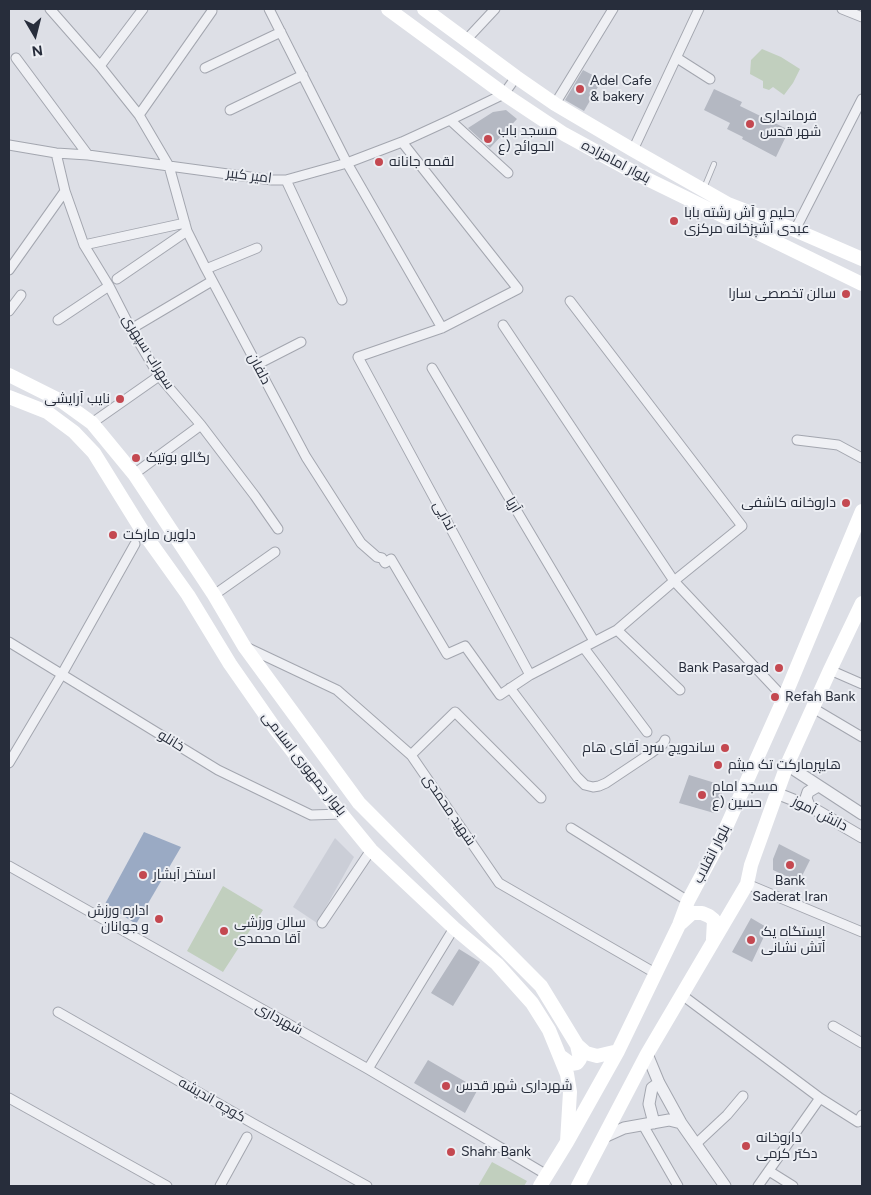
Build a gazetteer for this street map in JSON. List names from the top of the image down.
{
  "streets": {
    "main road": ["بلوار امامزاده", "بلوار جمهوری اسلامی", "بلوار انقلاب"],
    "street": [
      "امیر کبیر",
      "سهراب سپهری",
      "دلفان",
      "آریا",
      "ندایی",
      "خانلو",
      "شهید محمدی",
      "دانش آموز",
      "شهرداری",
      "کوچه اندیشه"
    ]
  },
  "crossings": [
    ["بلوار امامزاده", "امیر کبیر"],
    ["امیر کبیر", "سهراب سپهری"],
    ["امیر کبیر", "دلفان"],
    ["خانلو", "بلوار جمهوری اسلامی"],
    ["بلوار جمهوری اسلامی", "شهید محمدی"],
    ["بلوار جمهوری اسلامی", "بلوار انقلاب"],
    ["شهید محمدی", "بلوار انقلاب"],
    ["بلوار انقلاب", "شهرداری"]
  ],
  "places": [
    "Adel Cafe & bakery",
    "فرمانداری شهر قدس",
    "مسجد باب الحوائج (ع",
    "لقمه جانانه",
    "حلیم و آش رشته بابا عبدی آشپزخانه مرکزی",
    "سالن تخصصی سارا",
    "نایب آرایشی",
    "رگالو بوتیک",
    "داروخانه کاشفی",
    "دلوین مارکت",
    "Bank Pasargad",
    "Refah Bank",
    "ساندویچ سرد آقای هام",
    "هایپرمارکت تک میثم",
    "مسجد امام حسین (ع",
    "Bank Saderat Iran",
    "استخر آبشار",
    "اداره ورزش و جوانان",
    "سالن ورزشی آقا محمدی",
    "ایستگاه یک آتش نشانی",
    "شهرداری شهر قدس",
    "داروخانه دکتر کرمی",
    "Shahr Bank"
  ],
  "north": "bottom"
}
